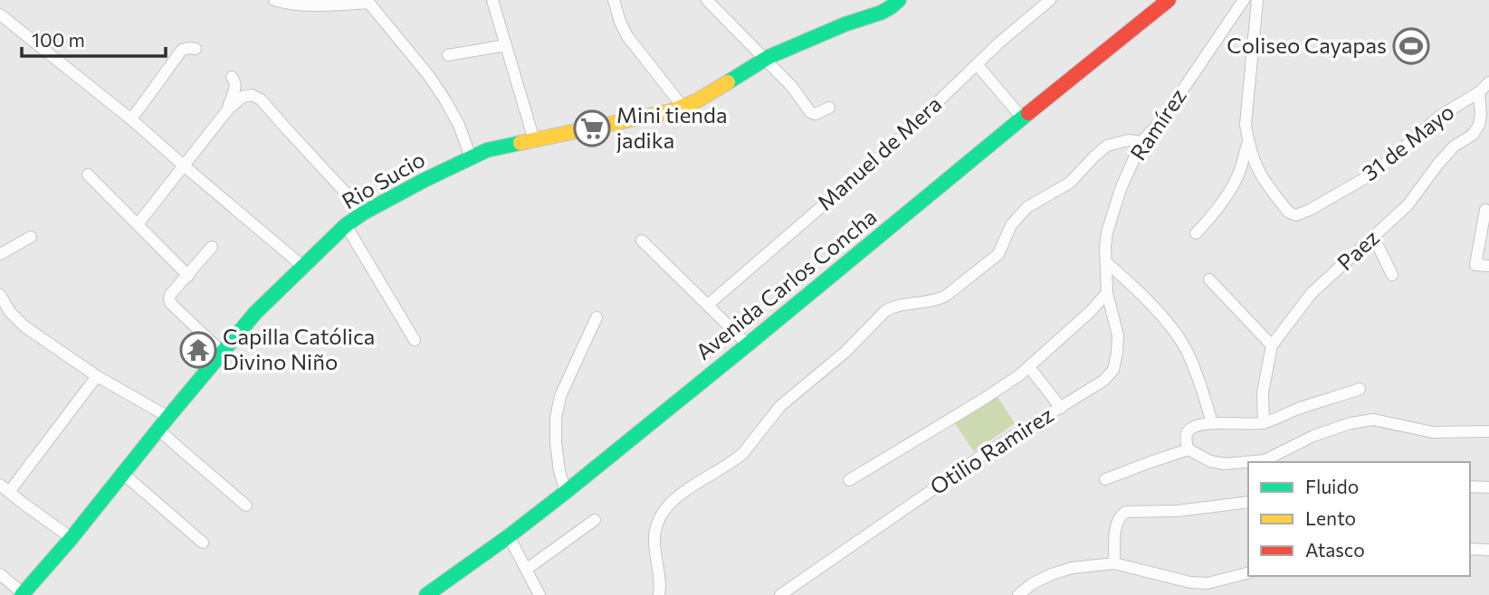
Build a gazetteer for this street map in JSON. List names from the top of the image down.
{
  "streets": {
    "street": [
      "Ramírez",
      "31 de Mayo",
      "Manuel de Mera",
      "Rio Sucio",
      "Paez",
      "Avenida Carlos Concha",
      "Otilio Ramirez"
    ]
  },
  "crossings": [
    ["Ramírez", "Otilio Ramirez"],
    ["31 de Mayo", "Paez"]
  ],
  "places": {
    "sports": ["Coliseo Cayapas"],
    "supermarket": ["Mini tienda jadika"],
    "temple": ["Capilla Católica Divino Niño"]
  },
  "legend": ["Fluido", "Lento", "Atasco"],
  "scale_bar": "100 m"
}
